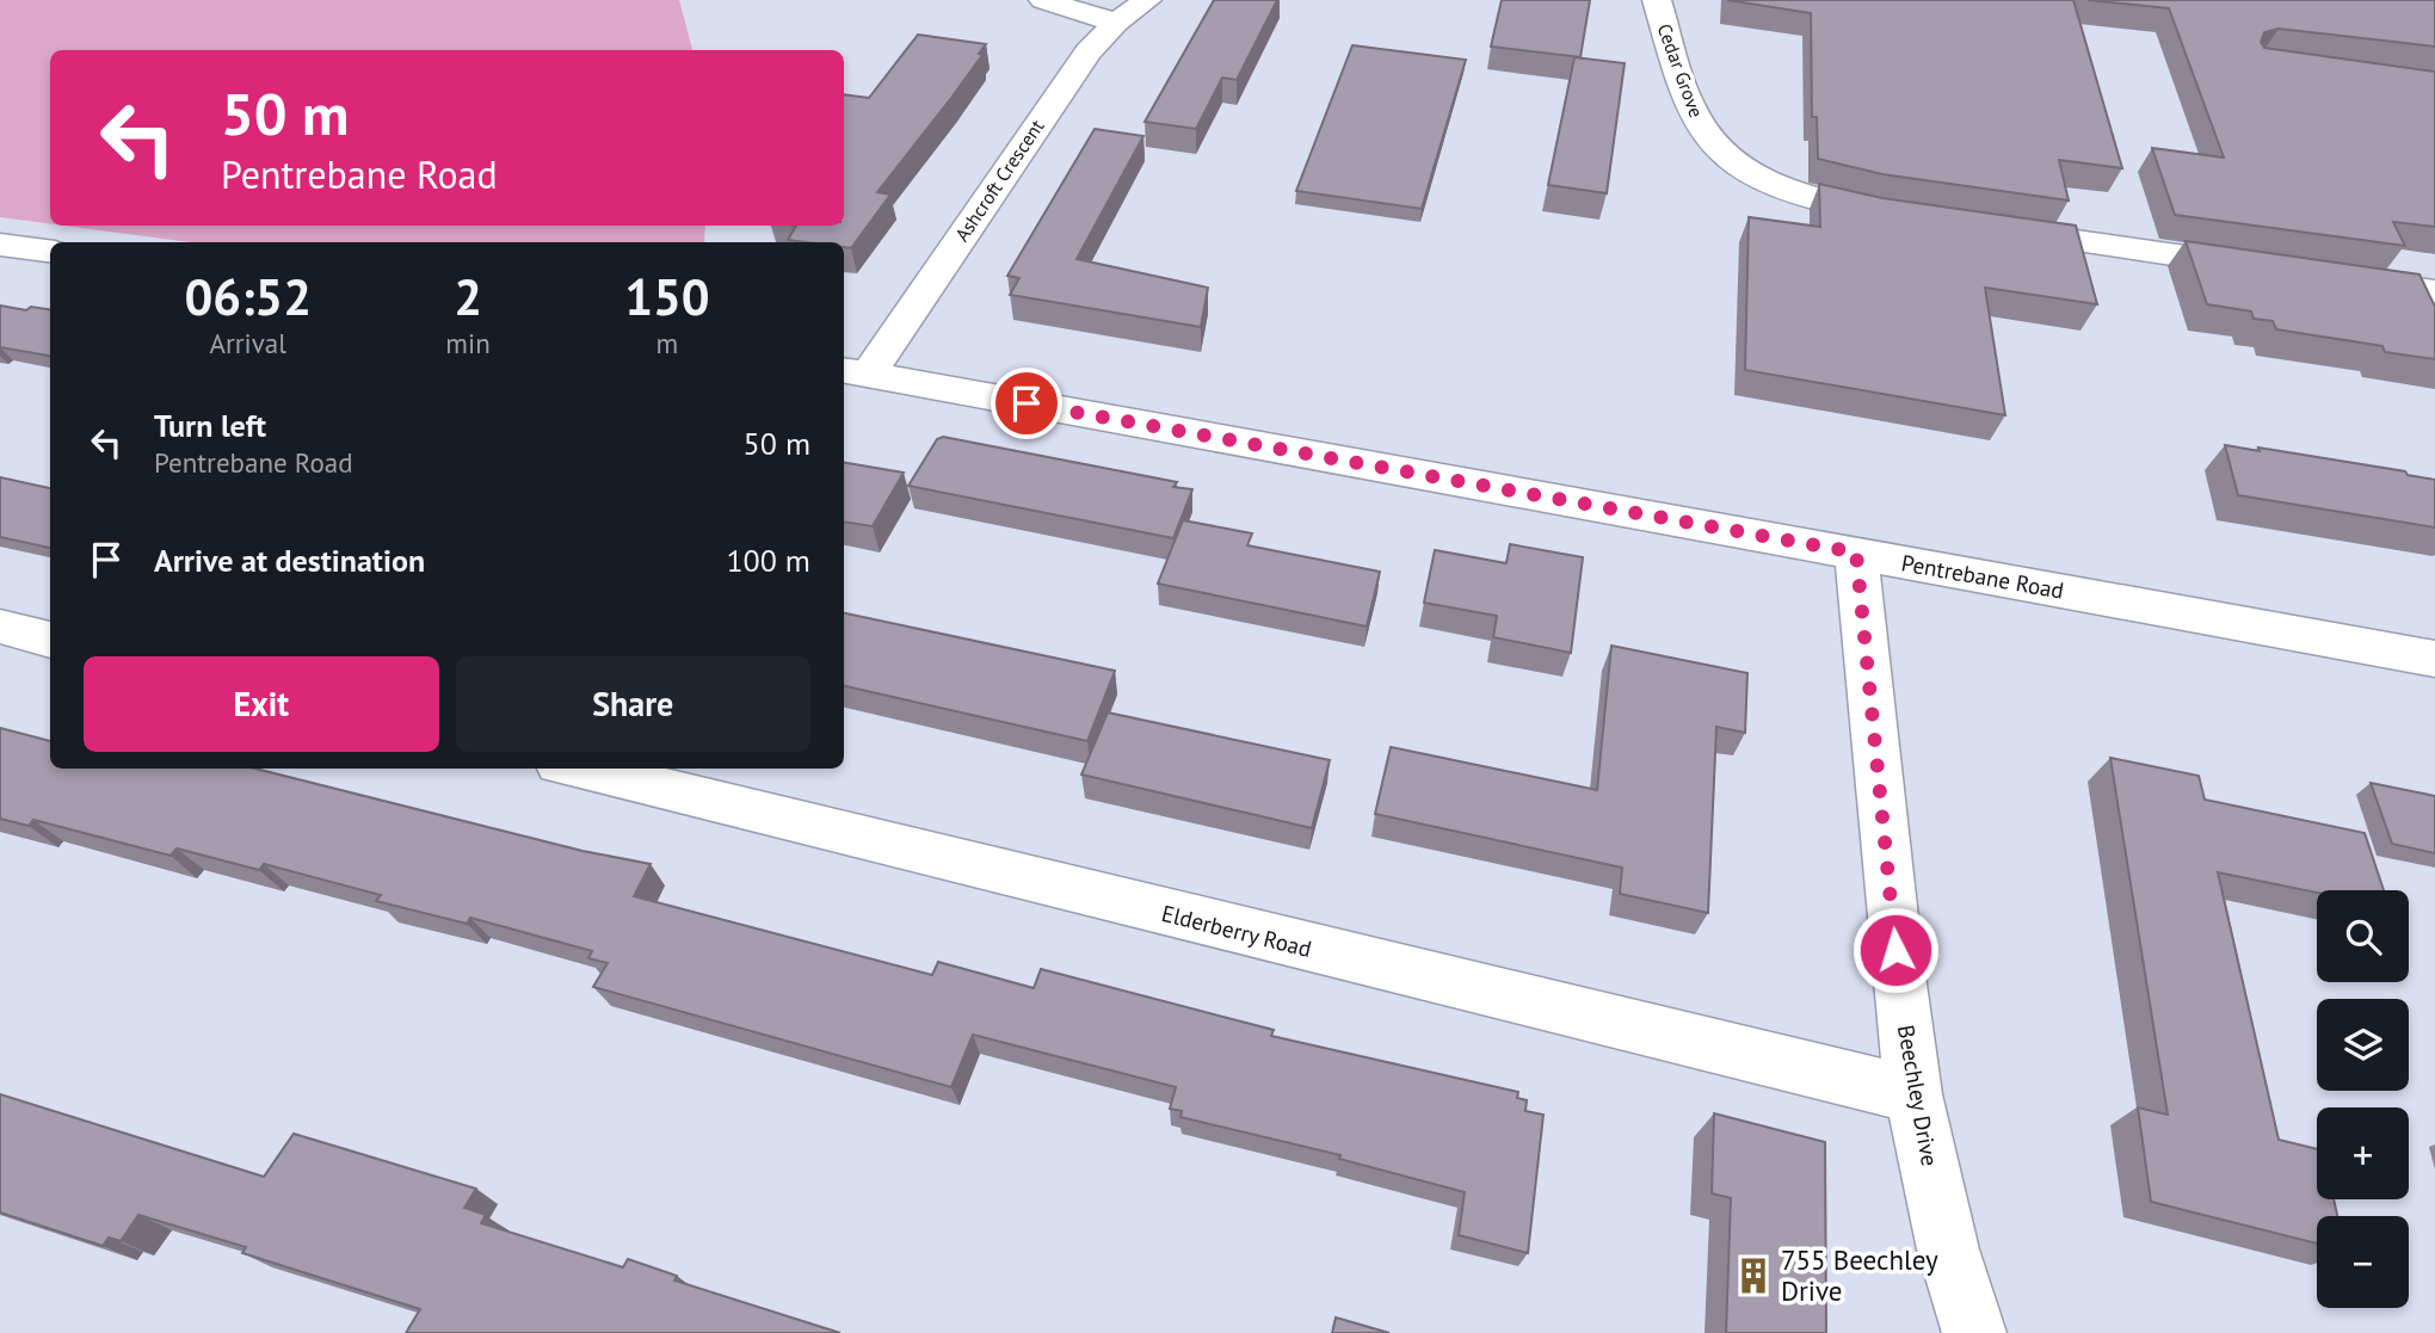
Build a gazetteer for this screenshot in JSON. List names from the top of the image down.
{
  "streets": {
    "street": [
      "Cedar Grove",
      "Ashcroft Crescent",
      "Pentrebane Road",
      "Elderberry Road",
      "Beechley Drive"
    ]
  },
  "crossings": [
    ["Ashcroft Crescent", "Pentrebane Road"],
    ["Pentrebane Road", "Beechley Drive"],
    ["Elderberry Road", "Beechley Drive"]
  ],
  "places": {
    "building": ["755 Beechley Drive"]
  },
  "page": {
    "turn": ["50 m", "Pentrebane Road"],
    "eta": [
      "06:52",
      "Arrival",
      "2",
      "min",
      "150",
      "m"
    ],
    "list": [
      {
        "name": "Turn left",
        "note": "Pentrebane Road",
        "value": "50 m"
      },
      {
        "name": "Arrive at destination",
        "value": "100 m"
      }
    ],
    "buttons": ["Exit", "Share"],
    "map_buttons": ["+", "−"]
  }
}
